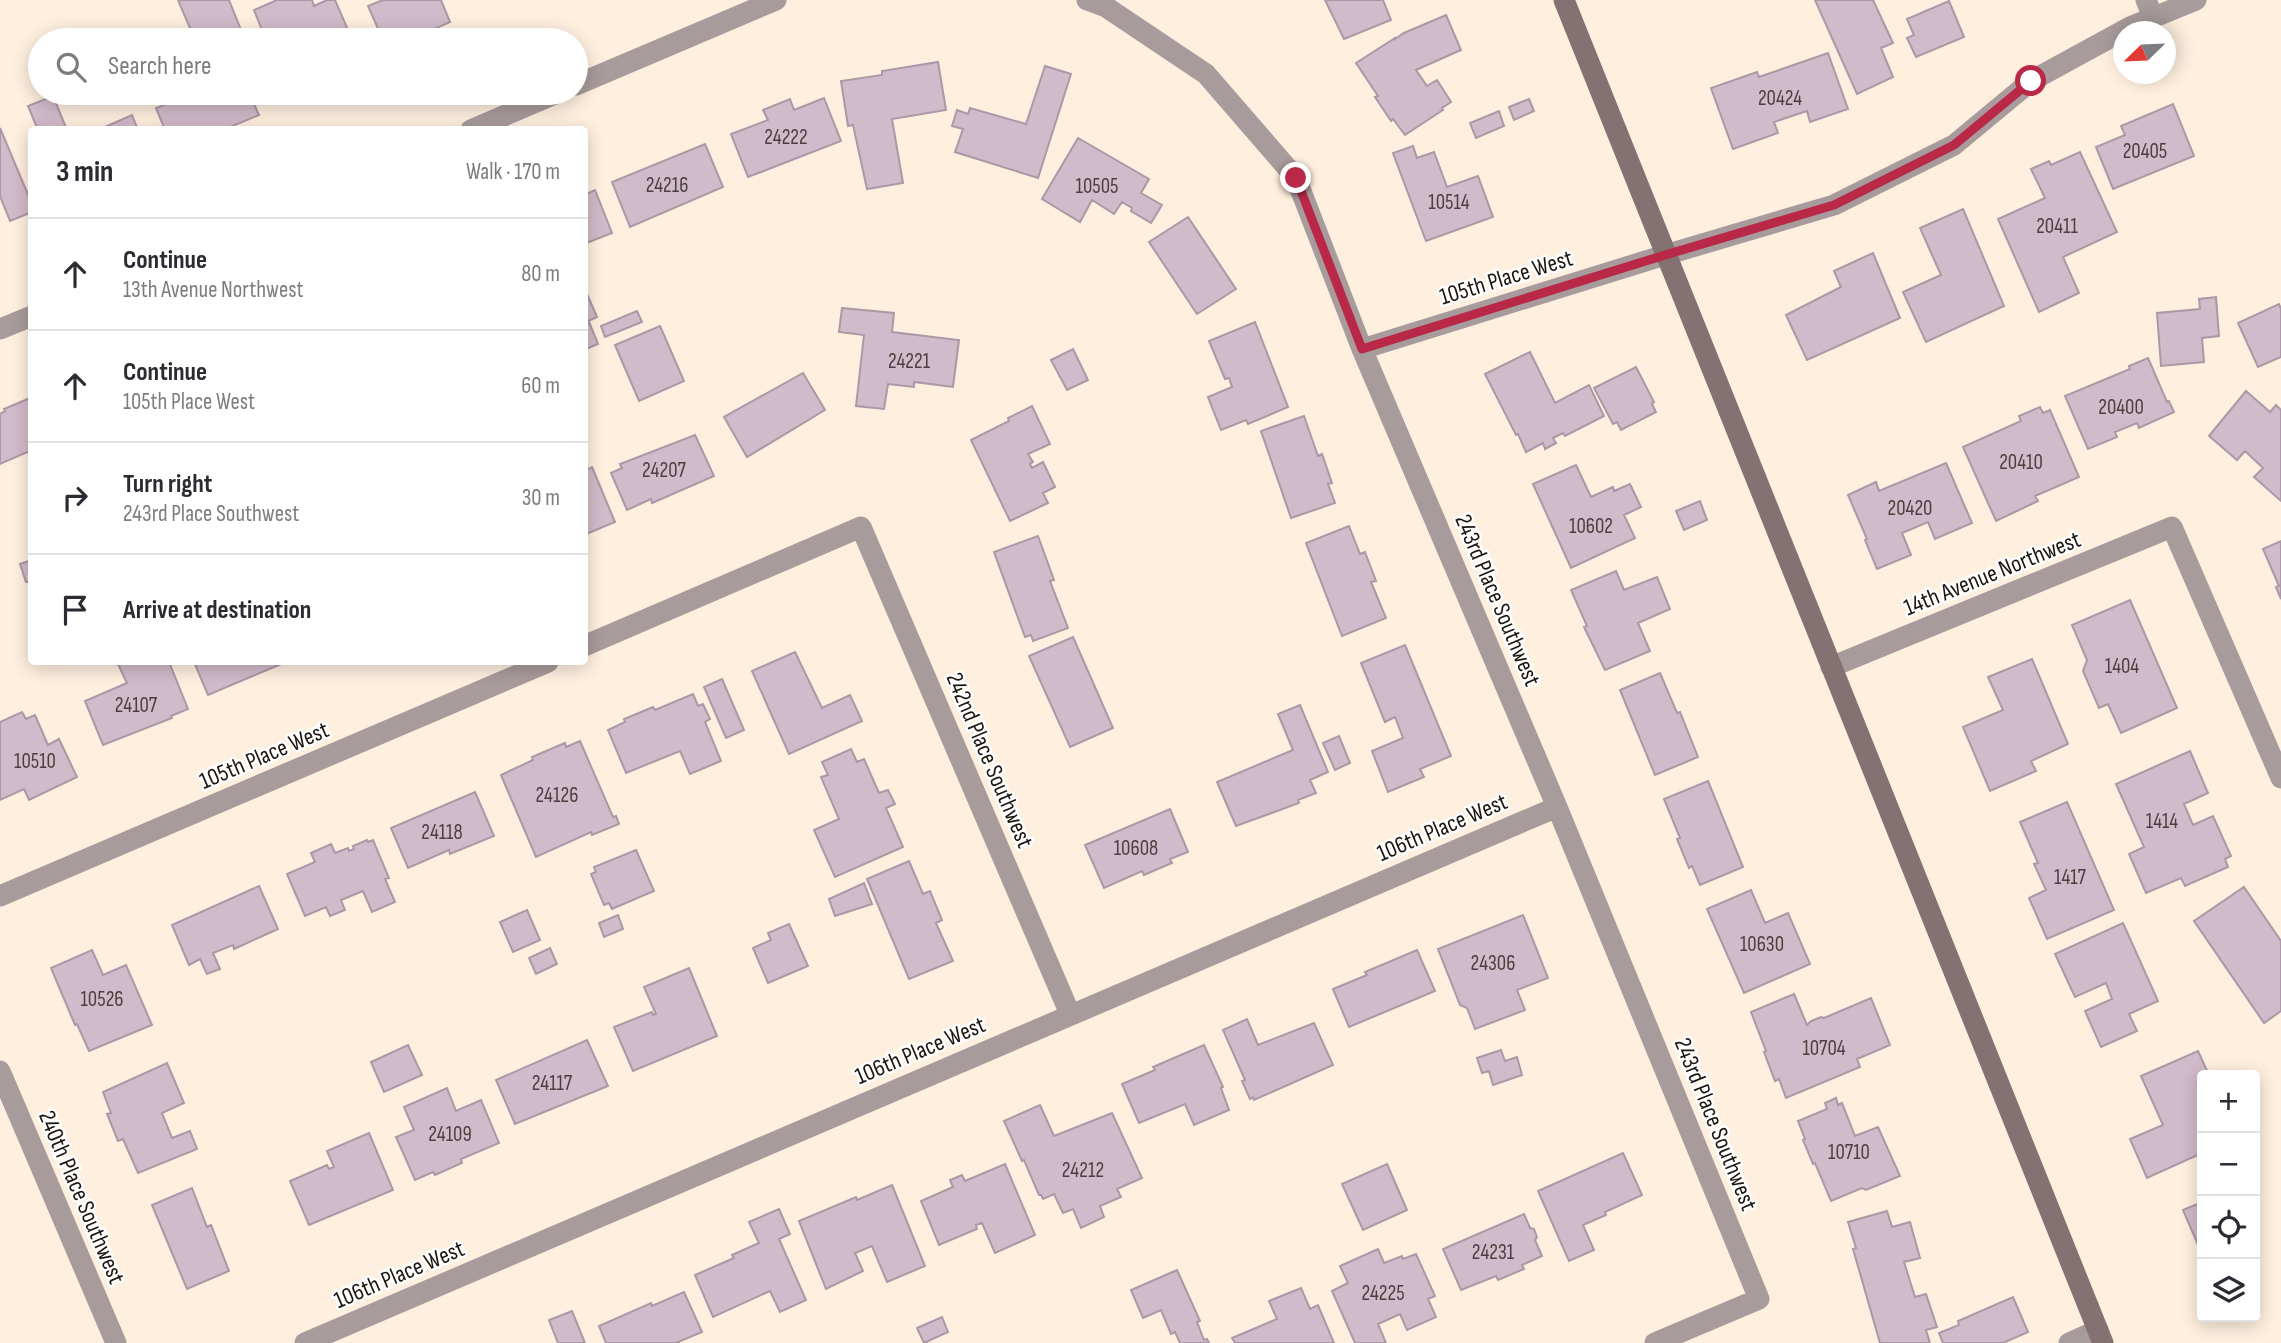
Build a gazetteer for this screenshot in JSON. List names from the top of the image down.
{
  "streets": {
    "street": [
      "105th Place West",
      "14th Avenue Northwest",
      "243rd Place Southwest",
      "242nd Place Southwest",
      "106th Place West",
      "240th Place Southwest"
    ]
  },
  "crossings": [
    ["105th Place West", "243rd Place Southwest"],
    ["243rd Place Southwest", "106th Place West"],
    ["242nd Place Southwest", "106th Place West"]
  ],
  "house_numbers": [
    "20424",
    "24222",
    "20405",
    "24216",
    "10505",
    "10514",
    "20411",
    "24221",
    "20400",
    "20410",
    "24207",
    "20420",
    "10602",
    "1404",
    "24107",
    "10510",
    "24126",
    "1414",
    "24118",
    "10608",
    "1417",
    "10630",
    "24306",
    "10526",
    "10704",
    "24117",
    "24109",
    "10710",
    "24212",
    "24231",
    "24225"
  ],
  "north": "bottom left",
  "page": {
    "search": "Search here",
    "heading": ["3 min", "Walk · 170 m"],
    "list": [
      ["Continue", "13th Avenue Northwest", "80 m"],
      ["Continue", "105th Place West", "60 m"],
      ["Turn right", "243rd Place Southwest", "30 m"],
      "Arrive at destination"
    ],
    "map_buttons": ["+", "−"]
  }
}
